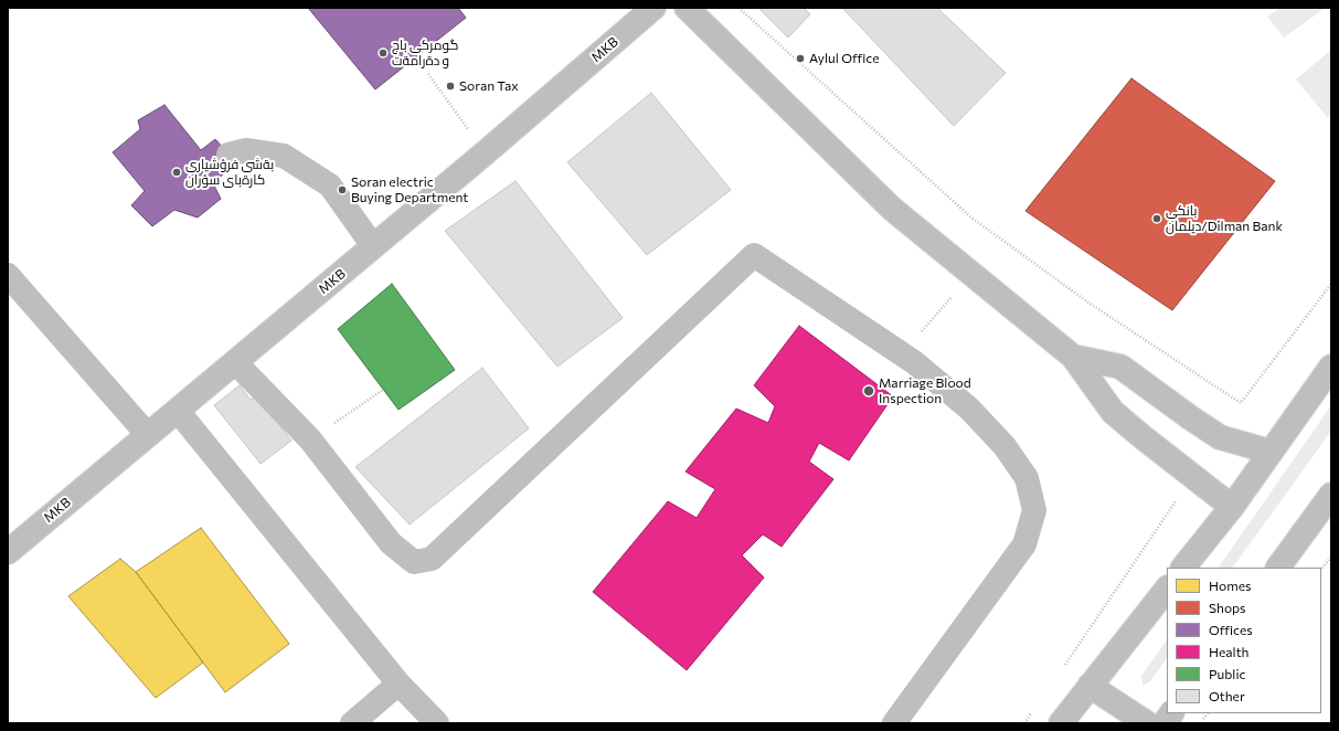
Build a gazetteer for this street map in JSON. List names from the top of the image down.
{
  "streets": {
    "main road": ["MKB"]
  },
  "places": [
    "گومركى باج و دةرامةت",
    "Aylul Office",
    "Soran Tax",
    "بةشى فرؤشيارى كارةباى سؤران",
    "Soran electric Buying Department",
    "بانکی دیلمان/Dilman Bank",
    "Marriage Blood Inspection"
  ],
  "legend": [
    "Homes",
    "Shops",
    "Offices",
    "Health",
    "Public",
    "Other"
  ]
}
